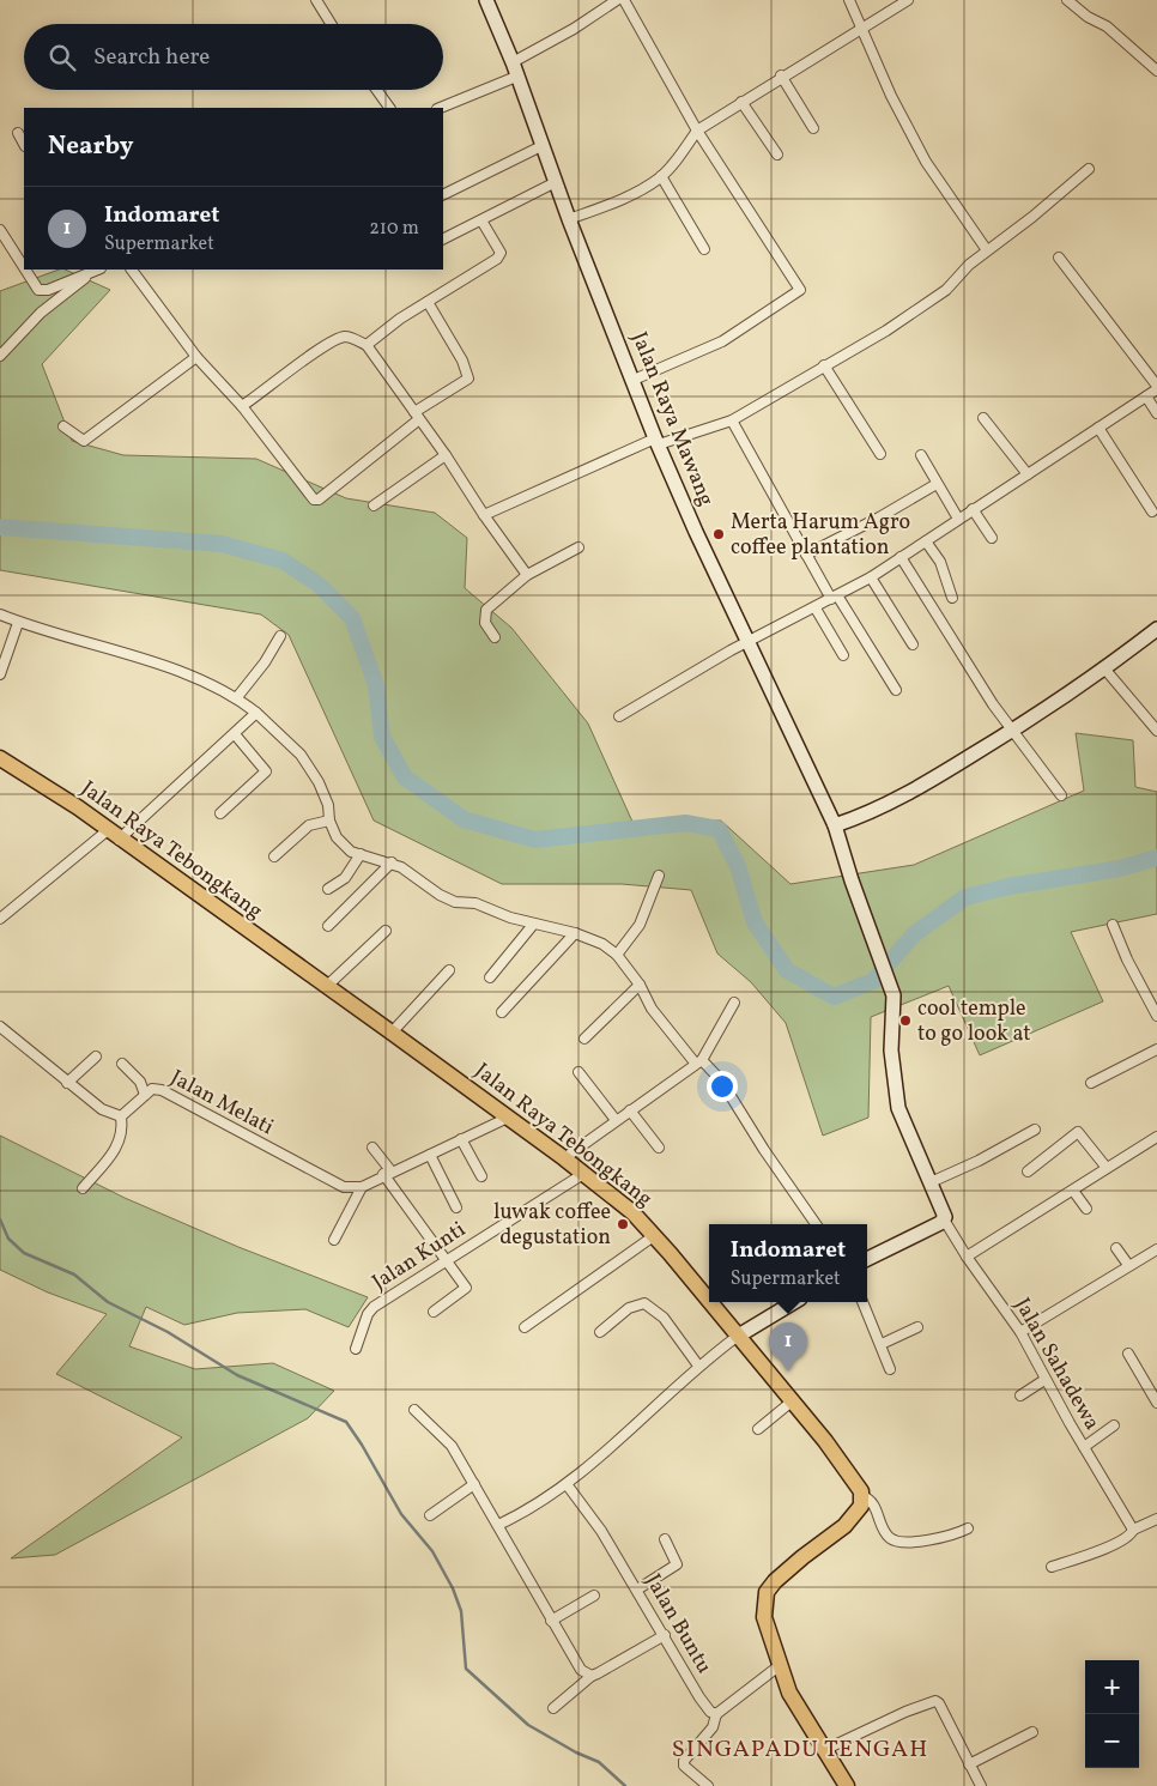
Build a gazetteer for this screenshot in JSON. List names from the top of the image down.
{
  "streets": {
    "main road": ["Jalan Raya Mawang", "Jalan Raya Tebongkang"],
    "street": [
      "Jalan Melati",
      "Jalan Kunti",
      "Jalan Sahadewa",
      "Jalan Buntu"
    ]
  },
  "crossings": [
    ["Jalan Raya Mawang", "Jalan Sahadewa"],
    ["Jalan Raya Tebongkang", "Jalan Kunti"]
  ],
  "districts": ["SINGAPADU TENGAH"],
  "places": ["Merta Harum Agro coffee plantation", "cool temple to go look at", "luwak coffee degustation"],
  "page": {
    "search": "Search here",
    "heading": "Nearby",
    "list": [
      {
        "mark": "1",
        "name": "Indomaret",
        "note": "Supermarket",
        "value": "210 m"
      }
    ],
    "popup": ["Indomaret", "Supermarket"],
    "pins": "1",
    "map_buttons": ["+", "−"]
  }
}
